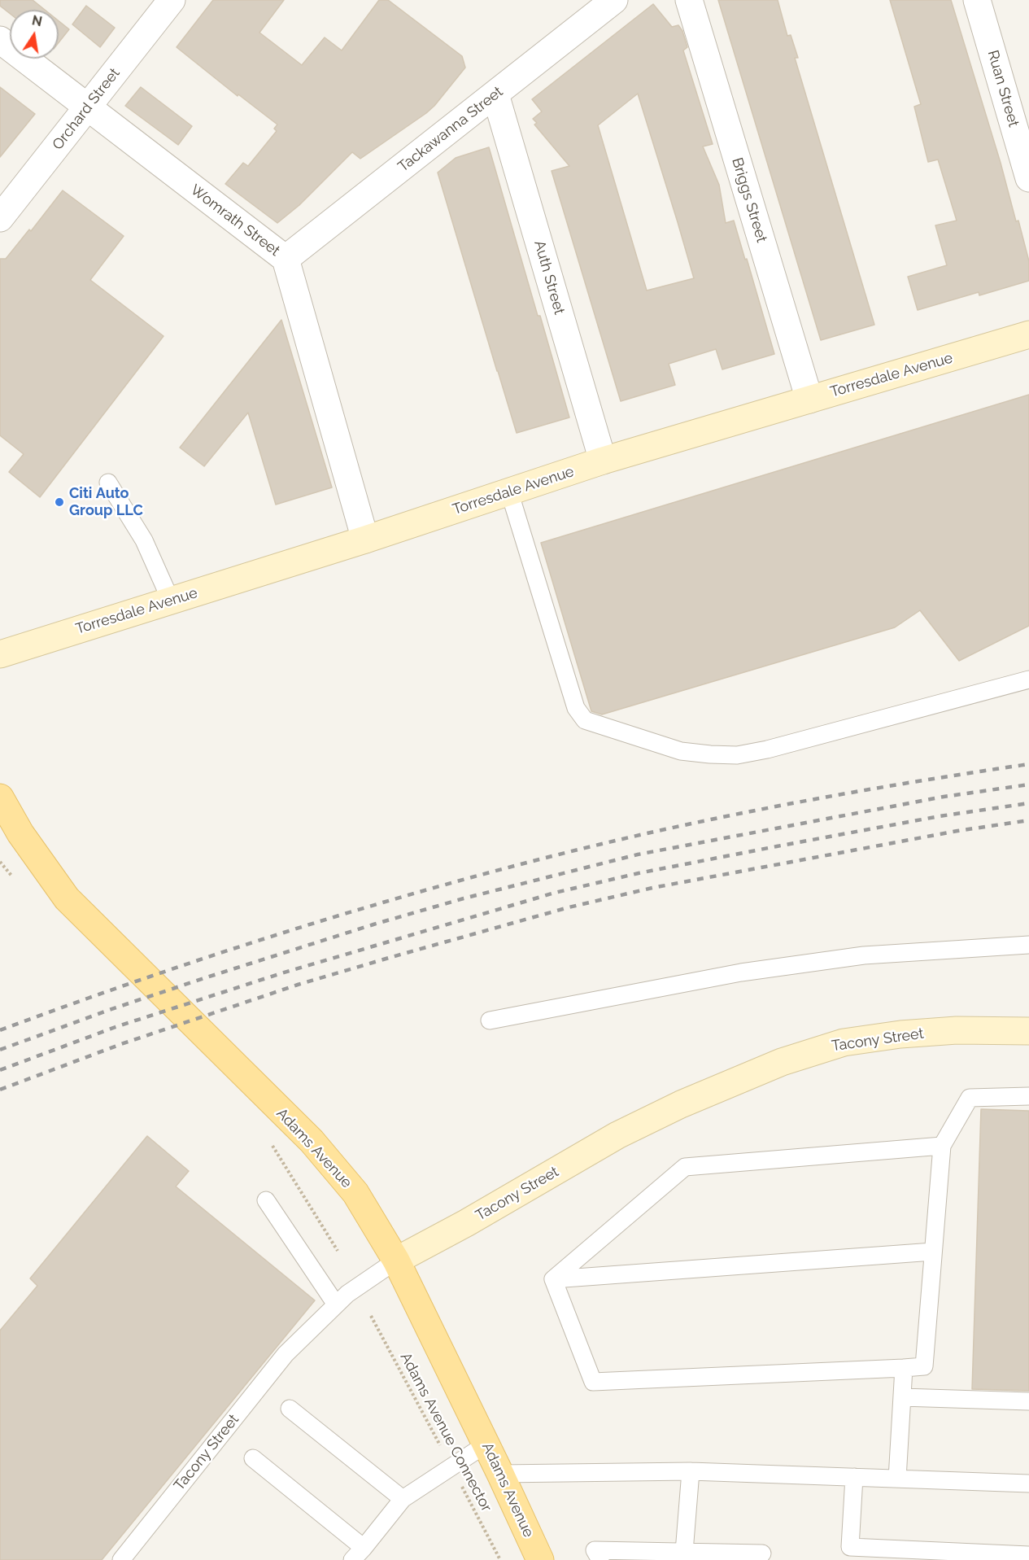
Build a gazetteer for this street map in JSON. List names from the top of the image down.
{
  "streets": {
    "main road": ["Torresdale Avenue", "Tacony Street", "Adams Avenue"],
    "street": [
      "Ruan Street",
      "Orchard Street",
      "Tackawanna Street",
      "Briggs Street",
      "Womrath Street",
      "Auth Street"
    ],
    "path": ["Adams Avenue Connector"]
  },
  "crossings": [
    ["Orchard Street", "Womrath Street"],
    ["Tackawanna Street", "Womrath Street"],
    ["Tackawanna Street", "Auth Street"],
    ["Briggs Street", "Torresdale Avenue"],
    ["Womrath Street", "Torresdale Avenue"],
    ["Auth Street", "Torresdale Avenue"],
    ["Tacony Street", "Adams Avenue"]
  ],
  "places": ["Citi Auto Group LLC"],
  "north": "top"
}
